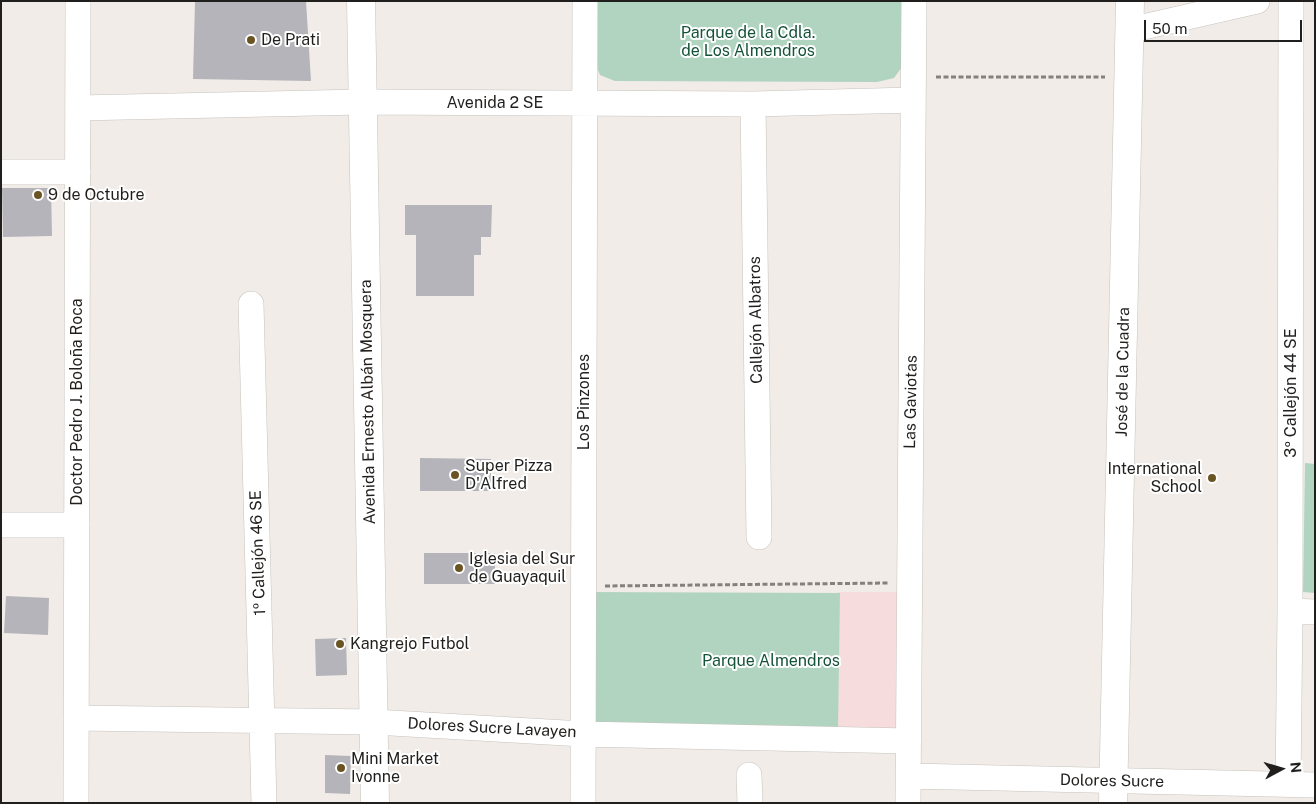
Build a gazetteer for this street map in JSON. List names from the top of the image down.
{
  "streets": {
    "street": [
      "Avenida 2 SE",
      "Callejón Albatros",
      "José de la Cuadra",
      "3º Callejón 44 SE",
      "Doctor Pedro J. Boloña Roca",
      "Avenida Ernesto Albán Mosquera",
      "Los Pinzones",
      "Las Gaviotas",
      "1º Callejón 46 SE",
      "Dolores Sucre Lavayen",
      "Dolores Sucre"
    ]
  },
  "crossings": [
    ["Avenida 2 SE", "Callejón Albatros"],
    ["Avenida 2 SE", "Doctor Pedro J. Boloña Roca"],
    ["Avenida 2 SE", "Avenida Ernesto Albán Mosquera"],
    ["Avenida 2 SE", "Los Pinzones"],
    ["Avenida 2 SE", "Las Gaviotas"],
    ["José de la Cuadra", "Dolores Sucre"],
    ["3º Callejón 44 SE", "Dolores Sucre"],
    ["Doctor Pedro J. Boloña Roca", "Dolores Sucre Lavayen"],
    ["Avenida Ernesto Albán Mosquera", "Dolores Sucre Lavayen"],
    ["Los Pinzones", "Dolores Sucre Lavayen"],
    ["Las Gaviotas", "Dolores Sucre Lavayen"],
    ["Las Gaviotas", "Dolores Sucre"],
    ["1º Callejón 46 SE", "Dolores Sucre Lavayen"]
  ],
  "parks": ["Parque de la Cdla. de Los Almendros", "Parque Almendros"],
  "places": [
    "De Prati",
    "9 de Octubre",
    "Super Pizza D'Alfred",
    "International School",
    "Iglesia del Sur de Guayaquil",
    "Kangrejo Futbol",
    "Mini Market Ivonne"
  ],
  "scale_bar": "50 m",
  "north": "right"
}
